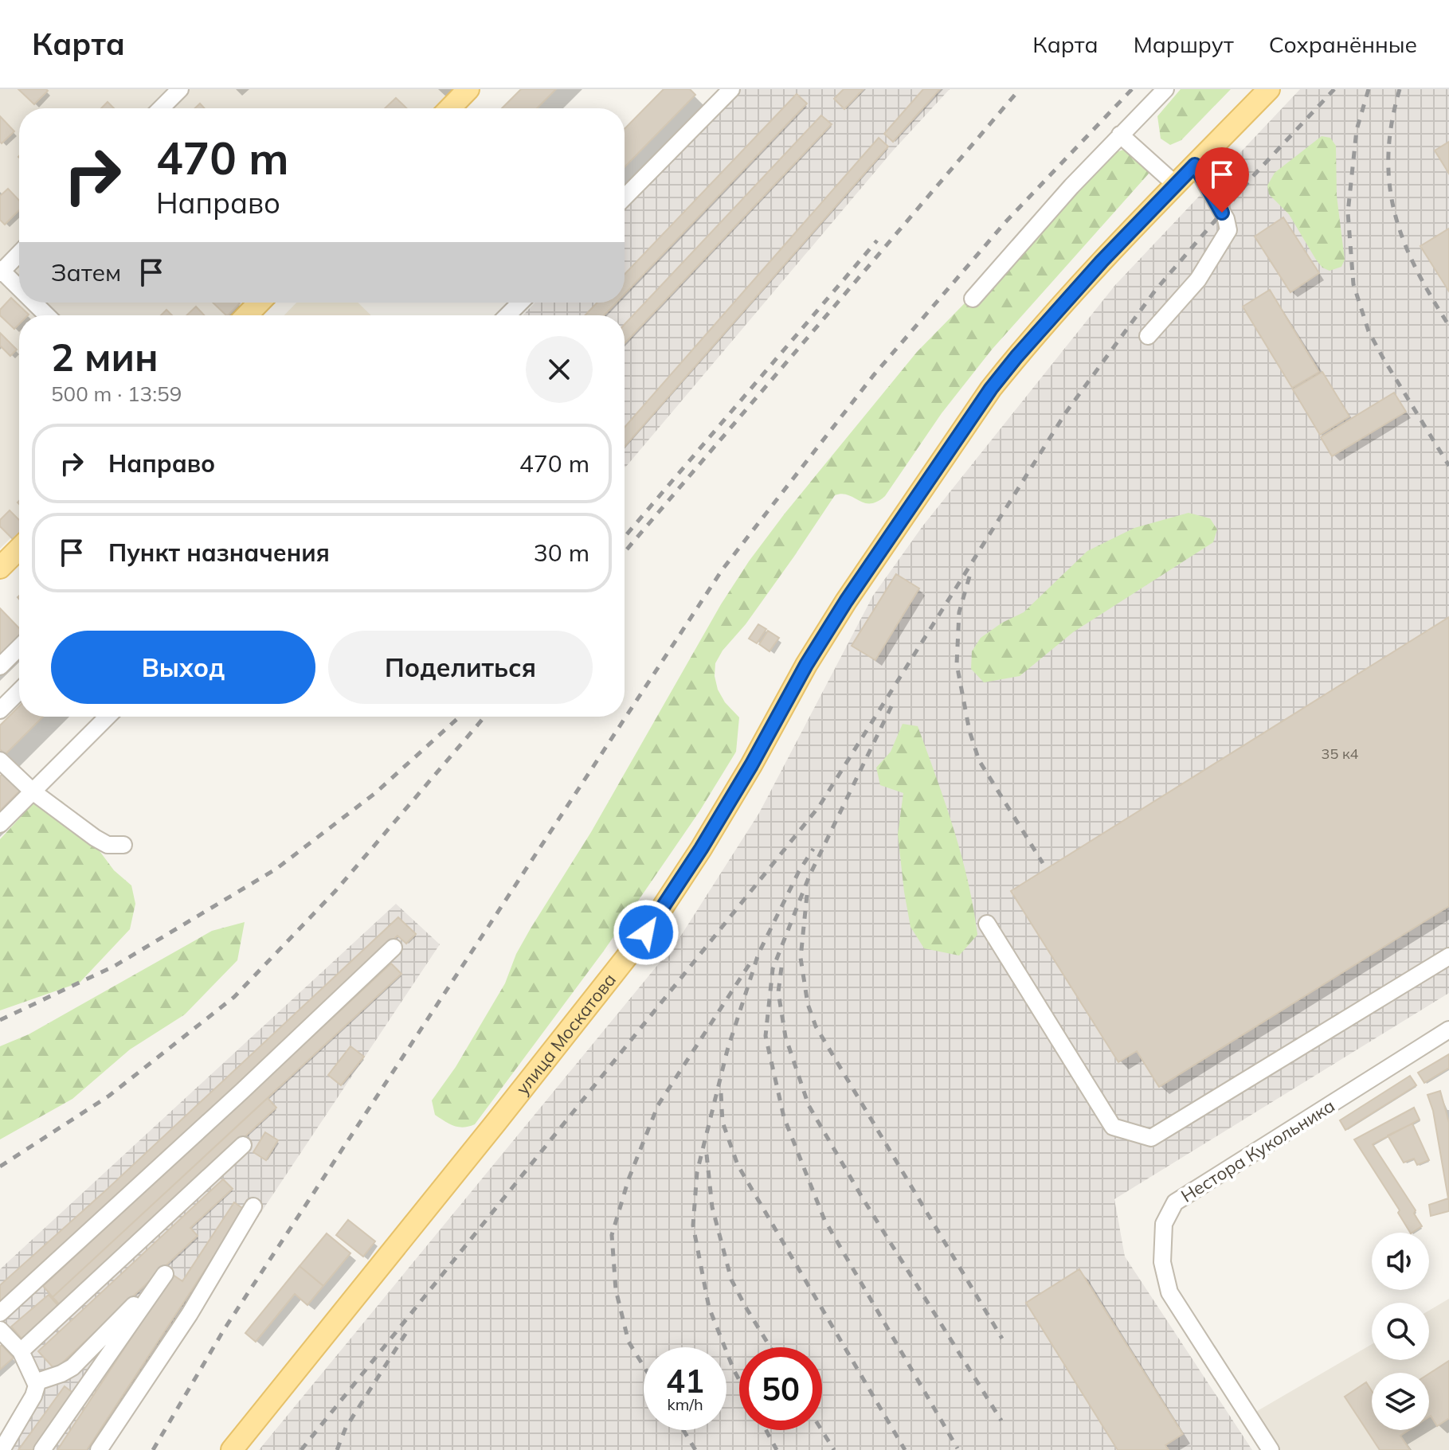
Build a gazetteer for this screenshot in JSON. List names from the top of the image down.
{
  "streets": {
    "main road": ["улица Москатова"],
    "street": ["Нестора Кукольника"]
  },
  "house_numbers": ["35 к4"],
  "page": {
    "header": "Карта",
    "nav": ["Карта", "Маршрут", "Сохранённые"],
    "turn": ["470 m", "Направо"],
    "then": "Затем",
    "heading": ["2 мин", "500 m · 13:59"],
    "list": [
      {
        "name": "Направо",
        "value": "470 m"
      },
      {
        "name": "Пункт назначения",
        "value": "30 m"
      }
    ],
    "buttons": ["Выход", "Поделиться"],
    "speed": "41 km/h",
    "limit": "50"
  }
}
